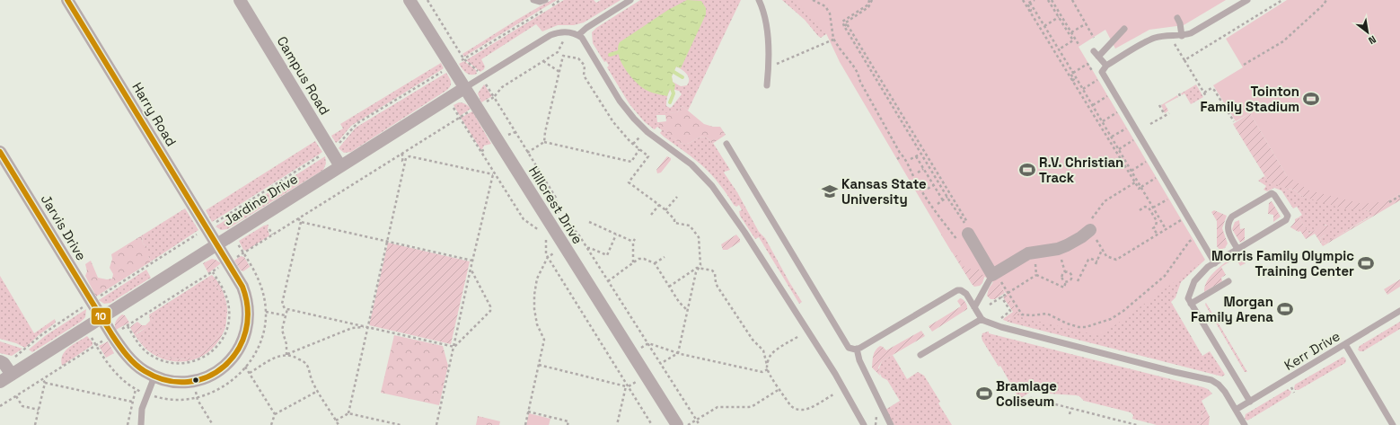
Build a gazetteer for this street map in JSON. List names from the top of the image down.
{
  "streets": {
    "street": [
      "Campus Road",
      "Harry Road",
      "Jardine Drive",
      "Hillcrest Drive",
      "Jarvis Drive"
    ],
    "lane": ["Kerr Drive"]
  },
  "crossings": [
    ["Campus Road", "Jardine Drive"],
    ["Harry Road", "Jardine Drive"],
    ["Harry Road", "Jarvis Drive"],
    ["Jardine Drive", "Hillcrest Drive"],
    ["Jardine Drive", "Jarvis Drive"]
  ],
  "places": {
    "sports": [
      "Tointon Family Stadium",
      "R.V. Christian Track",
      "Morris Family Olympic Training Center",
      "Morgan Family Arena",
      "Bramlage Coliseum"
    ],
    "school or university": ["Kansas State University"]
  },
  "lines": ["transit line 10"],
  "north": "bottom right"
}
